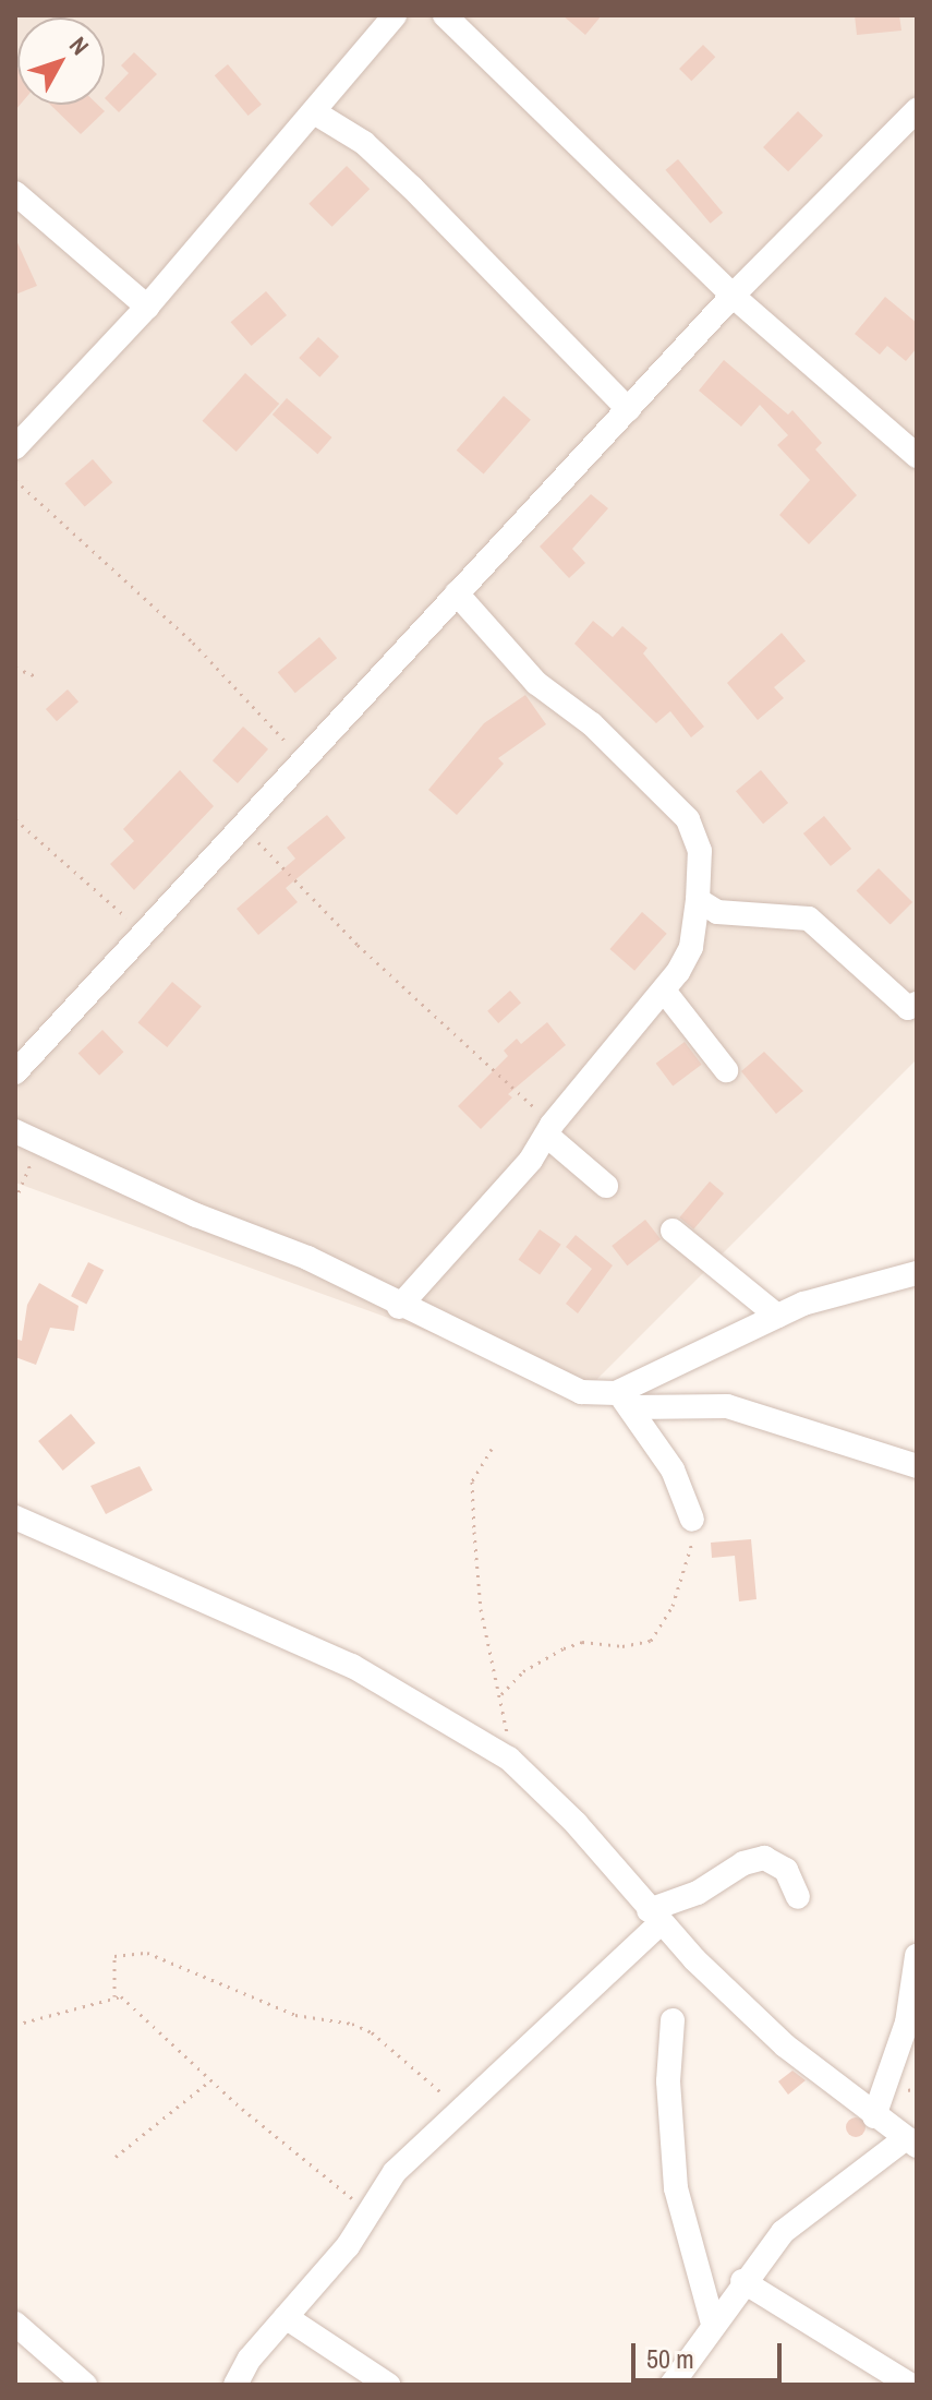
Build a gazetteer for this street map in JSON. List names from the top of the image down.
{
  "scale_bar": "50 m",
  "north": "top right"
}
